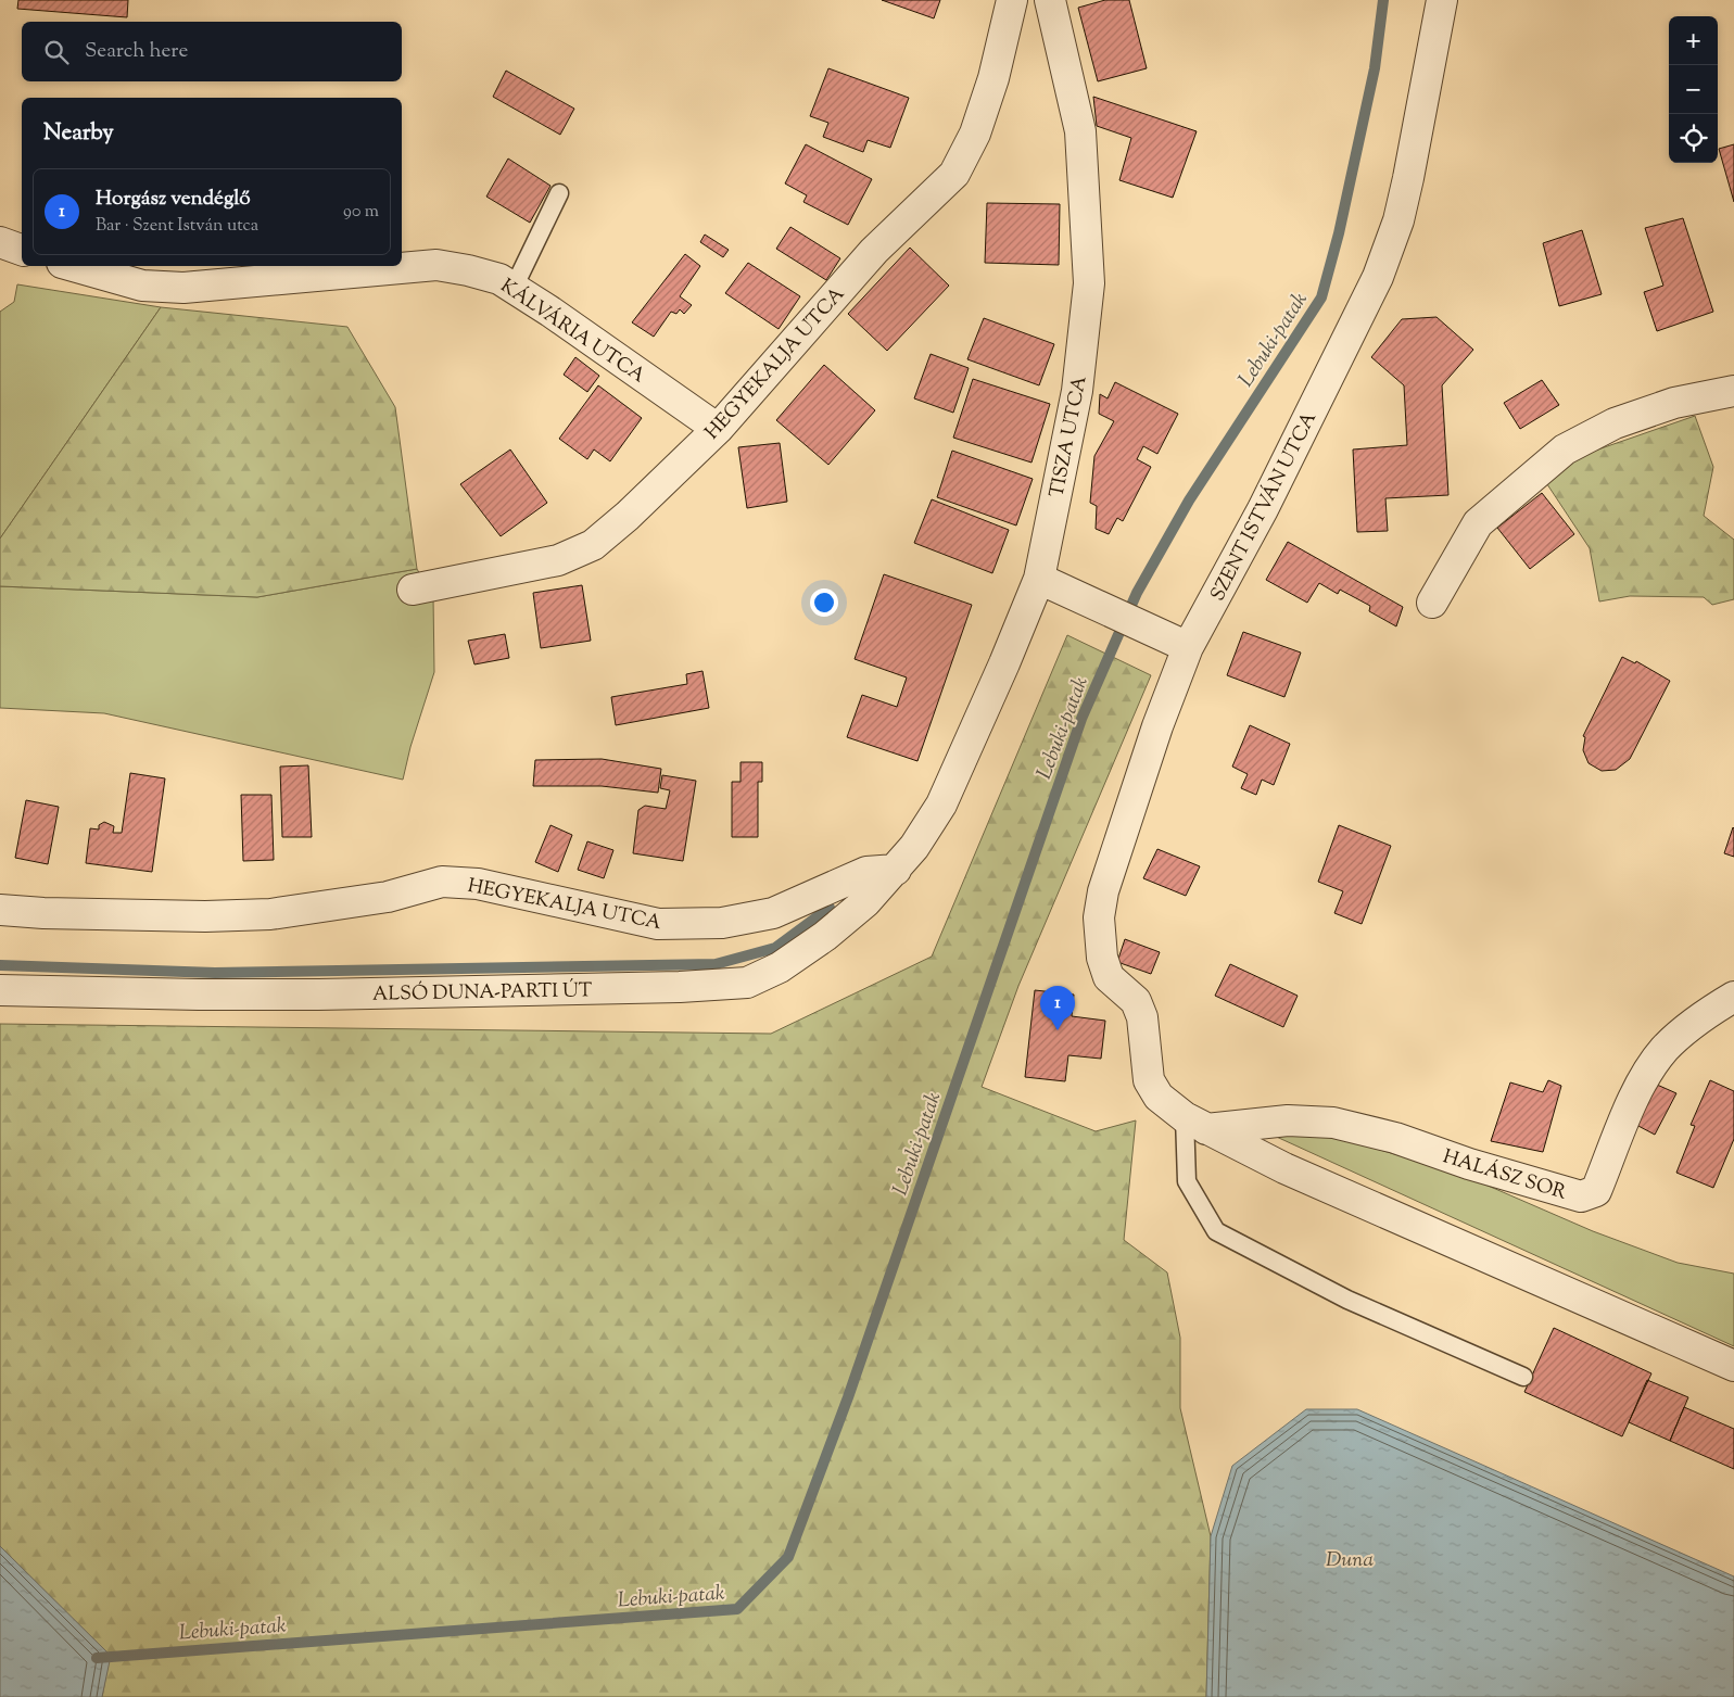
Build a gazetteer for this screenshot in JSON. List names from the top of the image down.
{
  "streets": {
    "street": [
      "KÁLVÁRIA UTCA",
      "HEGYEKALJA UTCA",
      "TISZA UTCA",
      "SZENT ISTVÁN UTCA",
      "ALSÓ DUNA-PARTI ÚT",
      "HALÁSZ SOR"
    ]
  },
  "crossings": [
    ["KÁLVÁRIA UTCA", "HEGYEKALJA UTCA"],
    ["HEGYEKALJA UTCA", "ALSÓ DUNA-PARTI ÚT"],
    ["TISZA UTCA", "ALSÓ DUNA-PARTI ÚT"],
    ["SZENT ISTVÁN UTCA", "HALÁSZ SOR"]
  ],
  "water": ["Lebuki-patak", "Duna"],
  "page": {
    "map_buttons": ["+", "−"],
    "search": "Search here",
    "heading": "Nearby",
    "list": [
      {
        "mark": "1",
        "name": "Horgász vendéglő",
        "note": "Bar · Szent István utca",
        "value": "90 m"
      }
    ],
    "pins": "1"
  }
}
